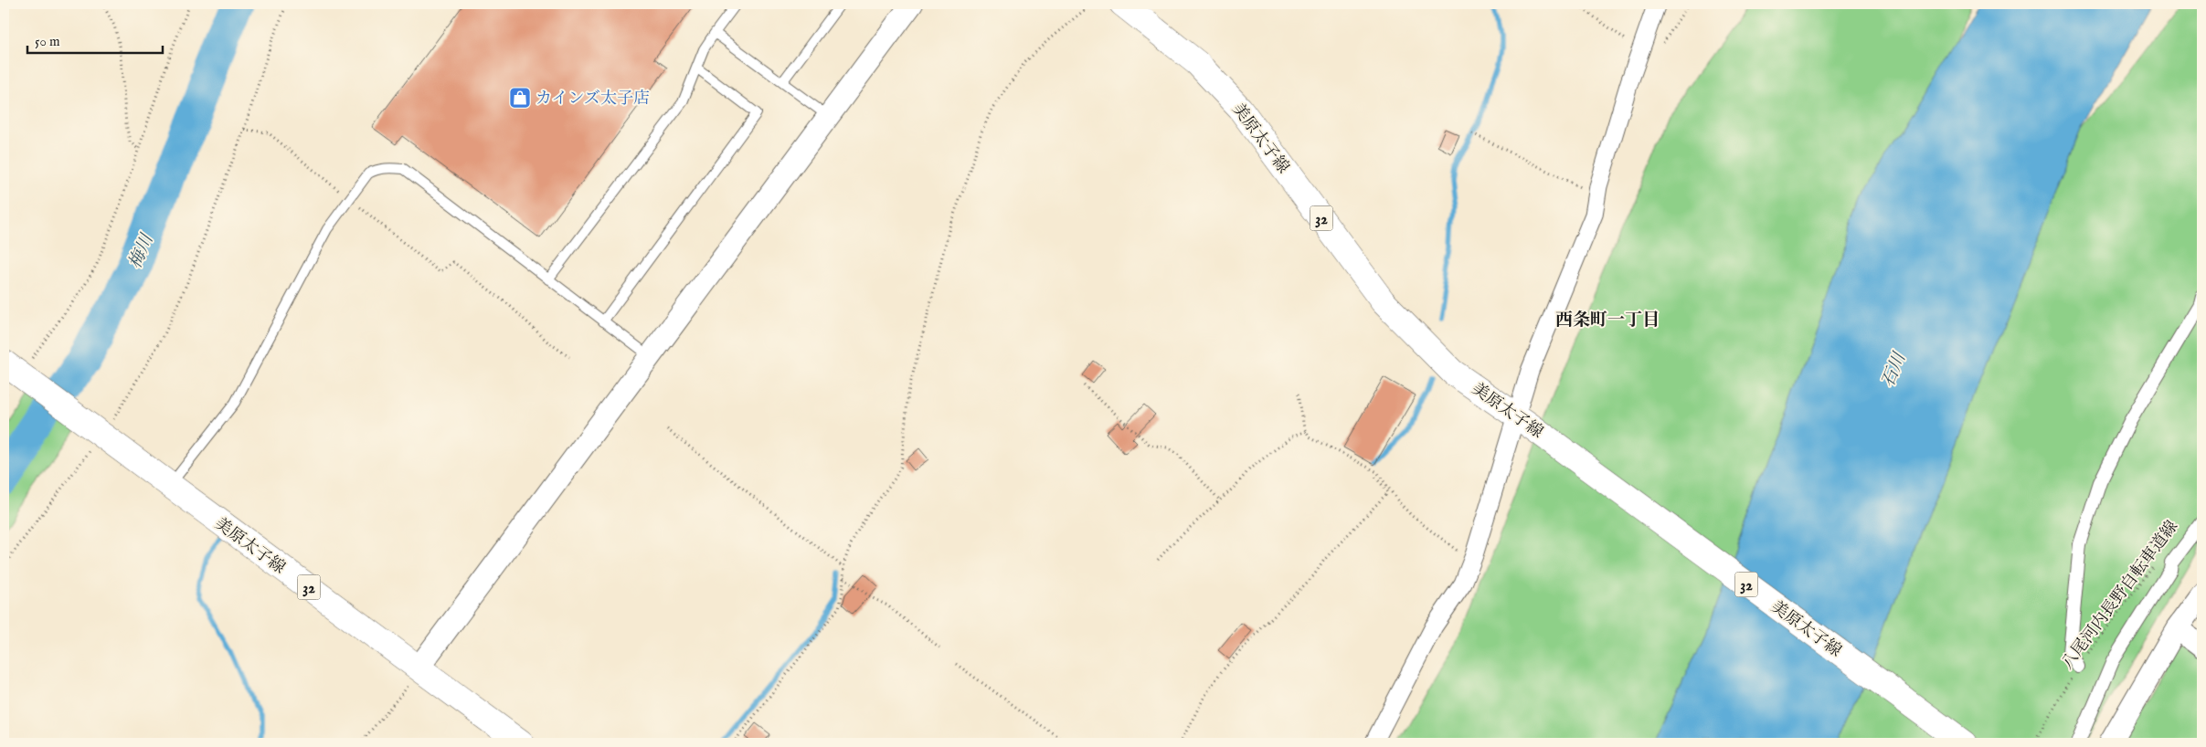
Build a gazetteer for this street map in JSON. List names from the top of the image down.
{
  "streets": {
    "main road": ["美原太子線", "32"],
    "path": ["八尾河内長野自転車道線"]
  },
  "districts": ["西条町一丁目"],
  "water": ["梅川", "石川"],
  "places": {
    "shop": ["カインズ太子店"]
  },
  "scale_bar": "50 m"
}
